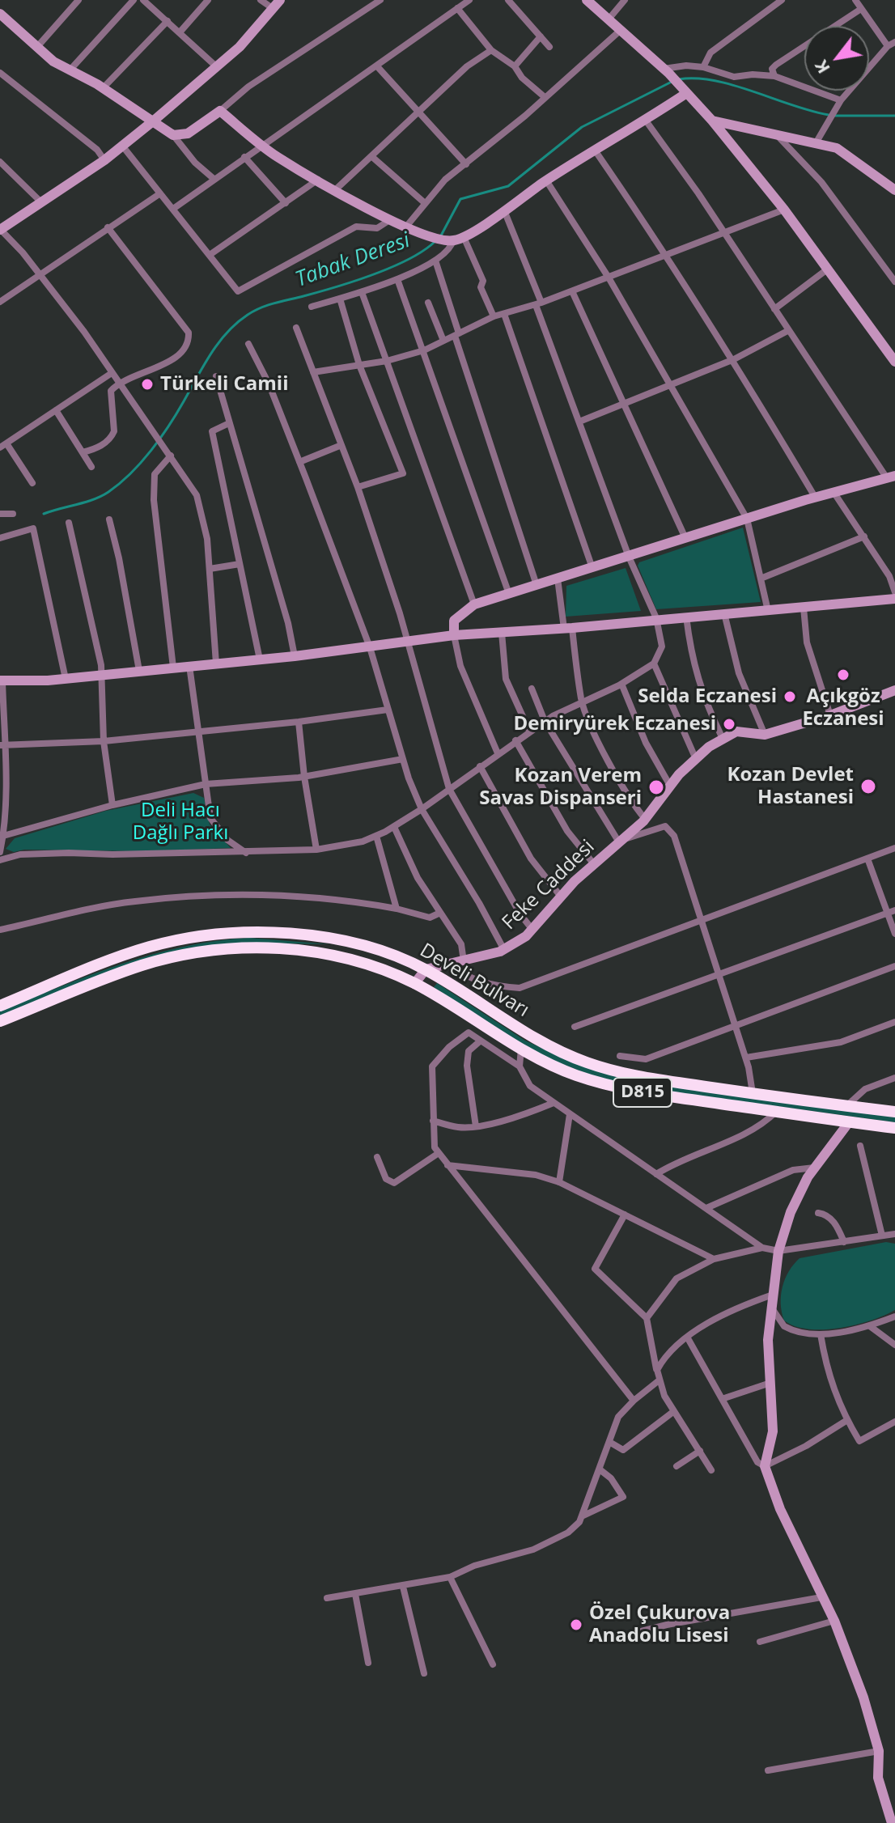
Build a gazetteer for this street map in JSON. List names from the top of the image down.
{
  "streets": {
    "highway": ["Develi Bulvarı", "D815"],
    "street": ["Feke Caddesi"]
  },
  "crossings": [
    ["Feke Caddesi", "Develi Bulvarı"]
  ],
  "water": ["Tabak Deresi"],
  "parks": ["Deli Hacı Dağlı Parkı"],
  "places": [
    "Türkeli Camii",
    "Açıkgöz Eczanesi",
    "Selda Eczanesi",
    "Demiryürek Eczanesi",
    "Kozan Devlet Hastanesi",
    "Kozan Verem Savas Dispanseri",
    "Özel Çukurova Anadolu Lisesi"
  ],
  "north": "bottom left"
}
